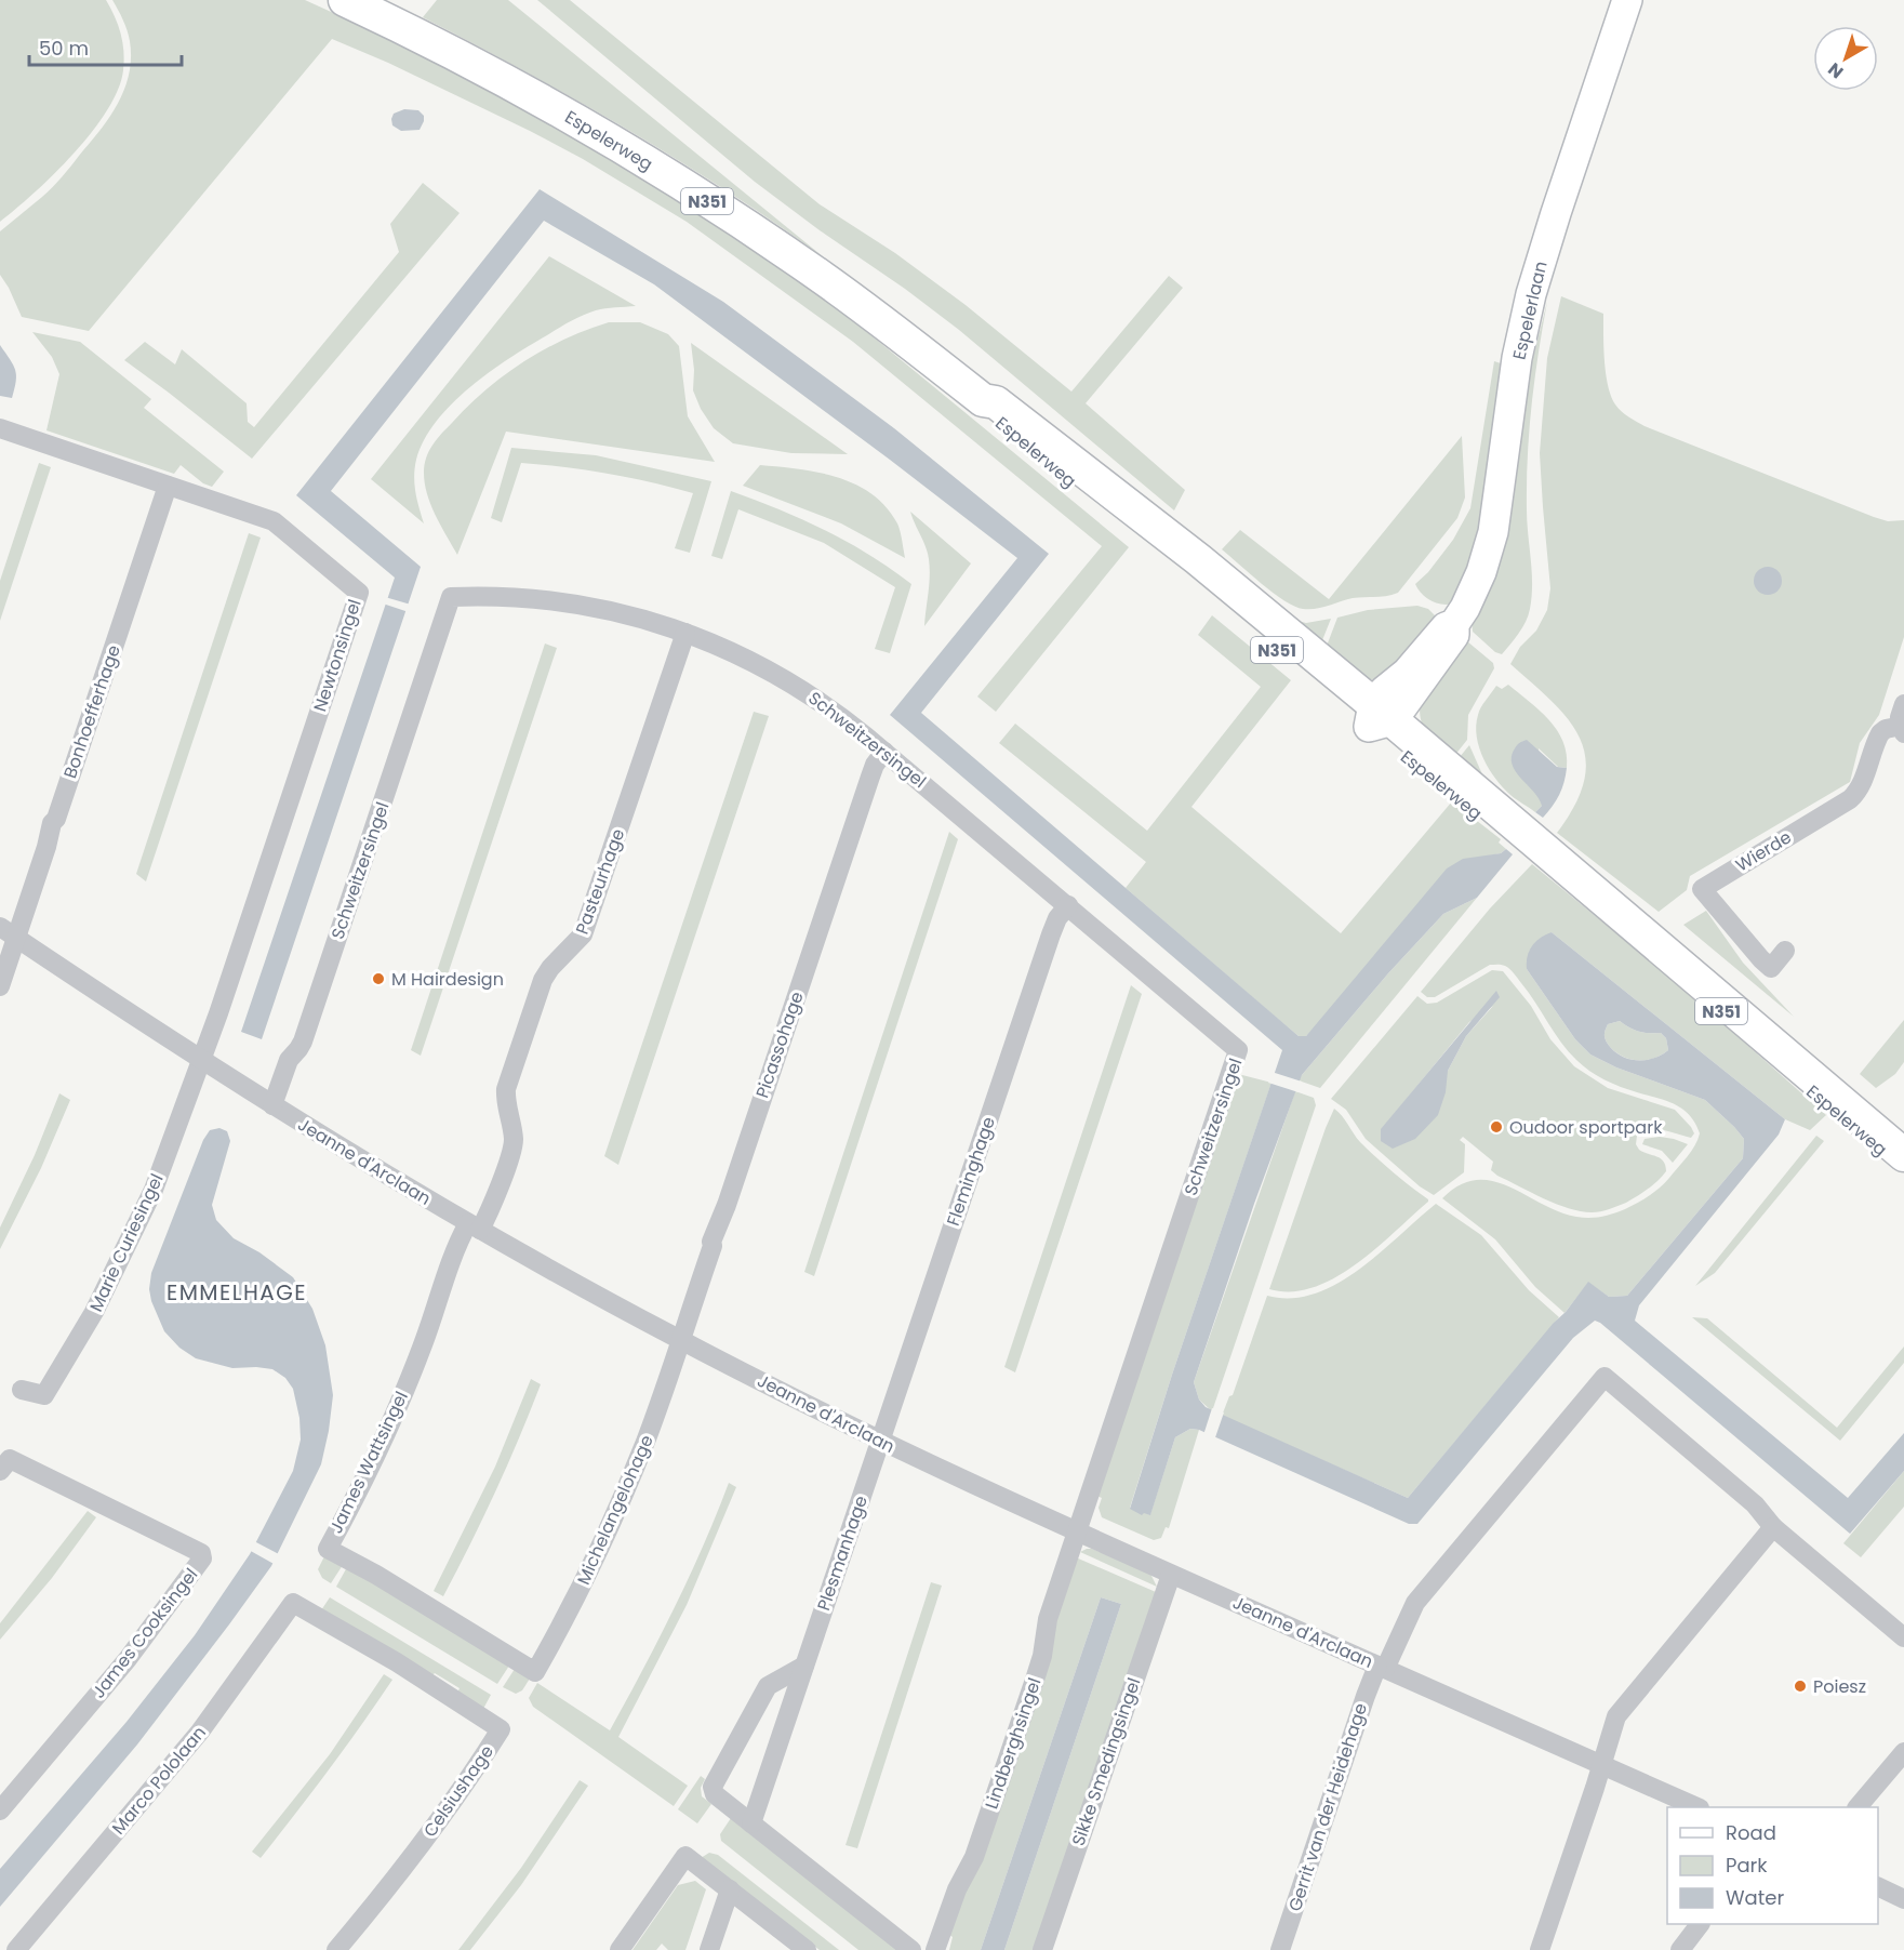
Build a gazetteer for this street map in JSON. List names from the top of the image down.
{
  "streets": {
    "main road": ["Espelerweg", "N351", "Espelerlaan"],
    "street": [
      "Newtonsingel",
      "Bonhoefferhage",
      "Schweitzersingel",
      "Wierde",
      "Pasteurhage",
      "Picassohage",
      "Jeanne d'Arclaan",
      "Fleminghage",
      "Marie Curiesingel",
      "James Wattsingel",
      "Michelangelohage",
      "Plesmanhage",
      "James Cooksingel",
      "Lindberghsingel",
      "Sikke Smedingsingel",
      "Marco Pololaan",
      "Celsiushage",
      "Gerrit van der Heidehage"
    ]
  },
  "crossings": [
    ["Espelerweg", "Espelerlaan"],
    ["Newtonsingel", "Bonhoefferhage"],
    ["Newtonsingel", "Jeanne d'Arclaan"],
    ["Newtonsingel", "Marie Curiesingel"],
    ["Bonhoefferhage", "Jeanne d'Arclaan"],
    ["Schweitzersingel", "Pasteurhage"],
    ["Schweitzersingel", "Picassohage"],
    ["Schweitzersingel", "Jeanne d'Arclaan"],
    ["Schweitzersingel", "Fleminghage"],
    ["Schweitzersingel", "Lindberghsingel"],
    ["Pasteurhage", "Jeanne d'Arclaan"],
    ["Pasteurhage", "James Wattsingel"],
    ["Picassohage", "Jeanne d'Arclaan"],
    ["Picassohage", "Michelangelohage"],
    ["Jeanne d'Arclaan", "Fleminghage"],
    ["Jeanne d'Arclaan", "Marie Curiesingel"],
    ["Jeanne d'Arclaan", "James Wattsingel"],
    ["Jeanne d'Arclaan", "Michelangelohage"],
    ["Jeanne d'Arclaan", "Plesmanhage"],
    ["Jeanne d'Arclaan", "Lindberghsingel"],
    ["Jeanne d'Arclaan", "Sikke Smedingsingel"],
    ["Jeanne d'Arclaan", "Gerrit van der Heidehage"],
    ["Fleminghage", "Plesmanhage"],
    ["James Wattsingel", "Michelangelohage"],
    ["Marco Pololaan", "Celsiushage"]
  ],
  "districts": ["EMMELHAGE"],
  "places": ["M Hairdesign", "Oudoor sportpark", "Poiesz"],
  "legend": ["Road", "Park", "Water"],
  "scale_bar": "50 m",
  "north": "bottom left"
}
